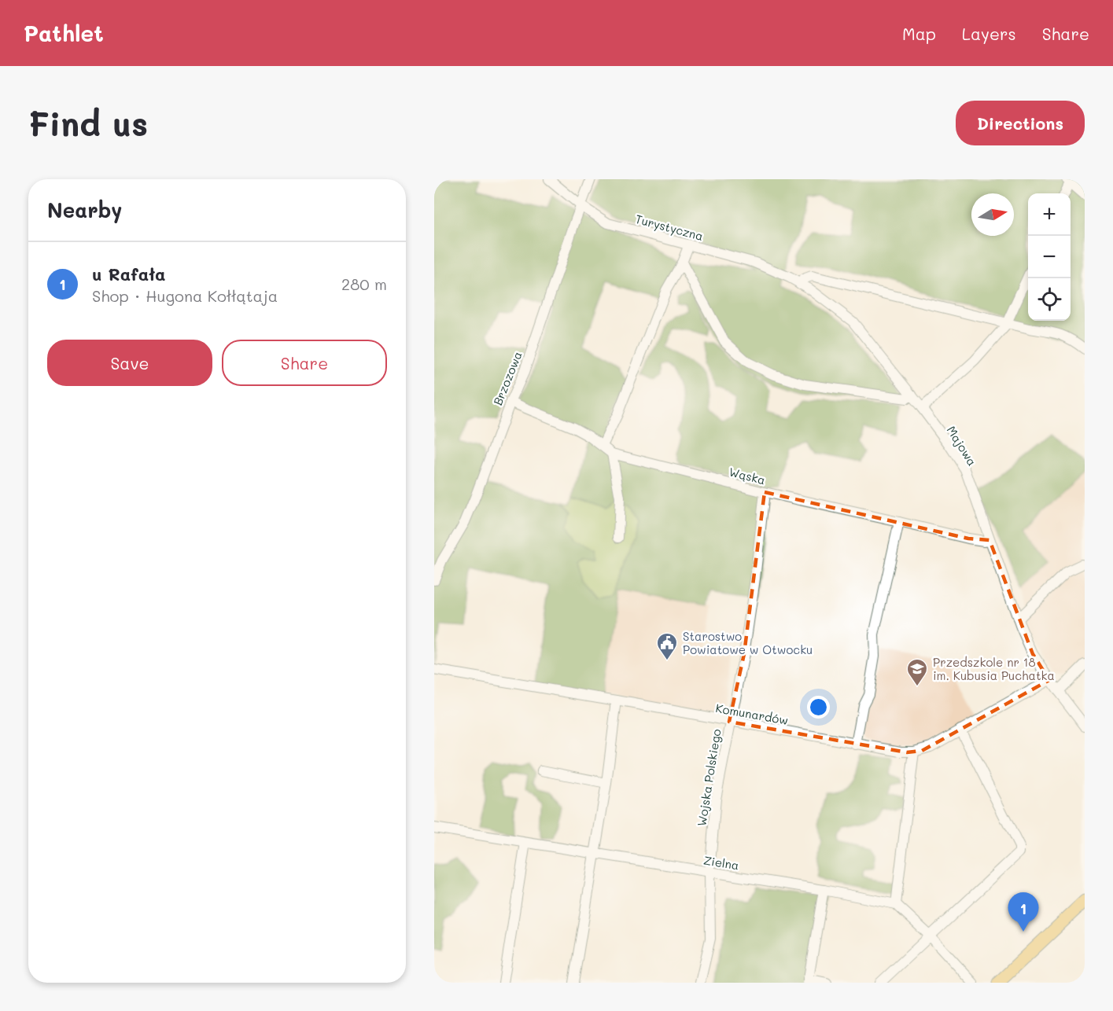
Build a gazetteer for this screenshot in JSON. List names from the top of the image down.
{
  "streets": {
    "street": [
      "Turystyczna",
      "Brzozowa",
      "Majowa",
      "Wąska",
      "Komunardów",
      "Wojska Polskiego",
      "Zielna"
    ]
  },
  "crossings": [
    ["Turystyczna", "Brzozowa"],
    ["Turystyczna", "Majowa"],
    ["Brzozowa", "Wąska"],
    ["Majowa", "Wąska"],
    ["Majowa", "Komunardów"],
    ["Wąska", "Wojska Polskiego"],
    ["Komunardów", "Wojska Polskiego"],
    ["Wojska Polskiego", "Zielna"]
  ],
  "places": {
    "public building": ["Starostwo Powiatowe w Otwocku"],
    "school or university": ["Przedszkole nr 18 im. Kubusia Puchatka"]
  },
  "north": "right",
  "page": {
    "header": "Pathlet",
    "nav": ["Map", "Layers", "Share"],
    "buttons": [
      "Directions",
      ["Save", "Share"]
    ],
    "title": "Find us",
    "heading": "Nearby",
    "map_buttons": ["+", "−"],
    "list": [
      {
        "mark": "1",
        "name": "u Rafała",
        "note": "Shop · Hugona Kołłątaja",
        "value": "280 m"
      }
    ],
    "pins": "1"
  }
}
